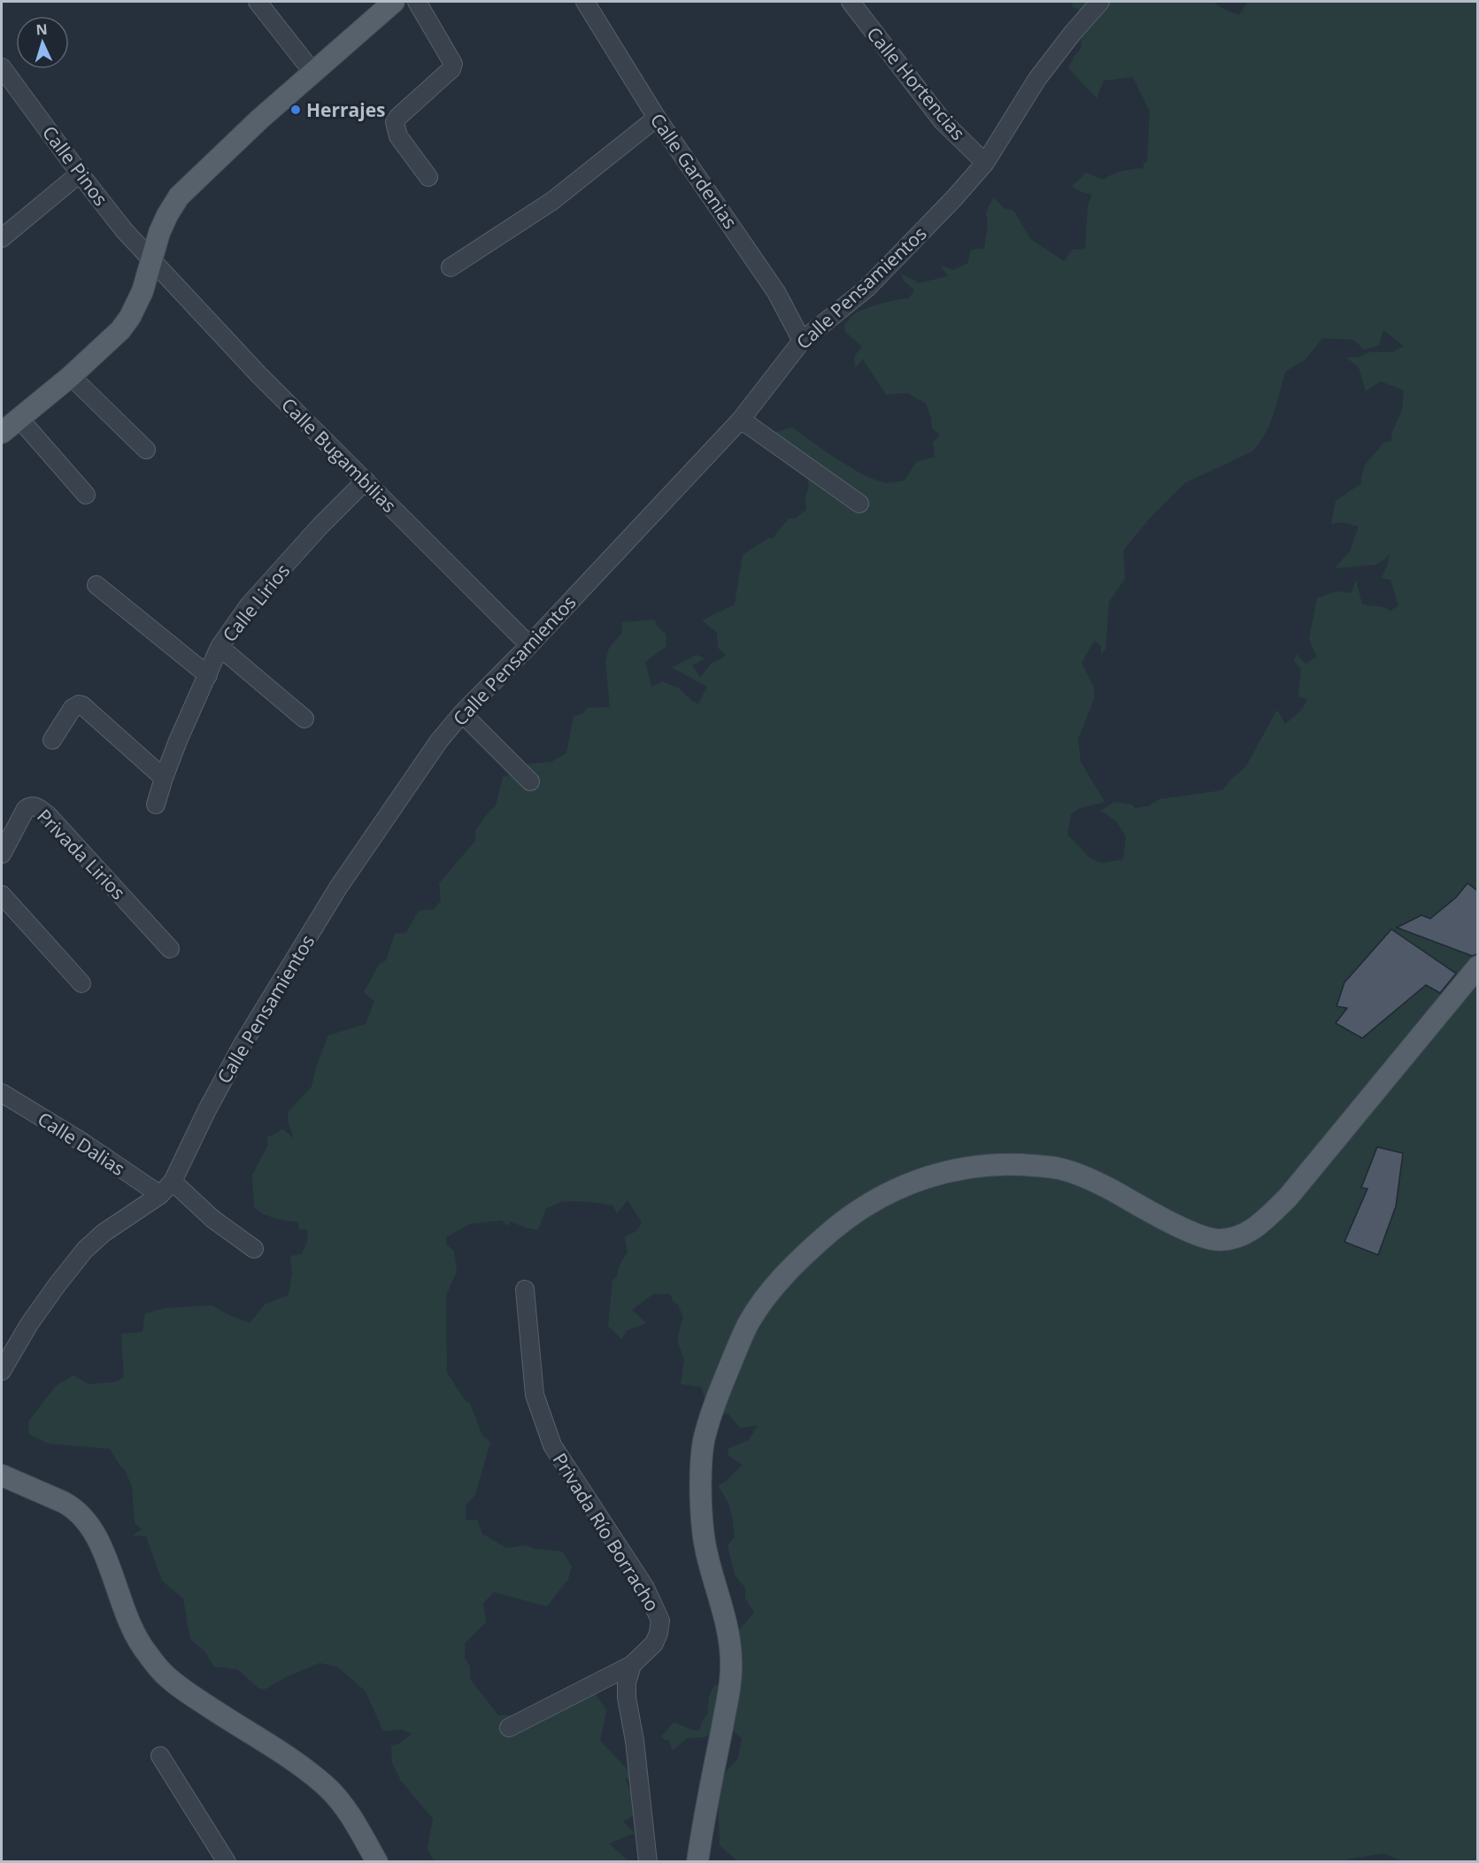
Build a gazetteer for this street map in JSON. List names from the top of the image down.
{
  "streets": {
    "street": [
      "Calle Hortencias",
      "Calle Pinos",
      "Calle Gardenias",
      "Calle Pensamientos",
      "Calle Bugambilias",
      "Calle Lirios",
      "Privada Lirios",
      "Calle Dalias",
      "Privada Río Borracho"
    ]
  },
  "crossings": [
    ["Calle Hortencias", "Calle Pensamientos"],
    ["Calle Pinos", "Calle Bugambilias"],
    ["Calle Gardenias", "Calle Pensamientos"],
    ["Calle Pensamientos", "Calle Bugambilias"],
    ["Calle Pensamientos", "Calle Dalias"],
    ["Calle Bugambilias", "Calle Lirios"]
  ],
  "places": ["Herrajes"],
  "north": "top"
}
